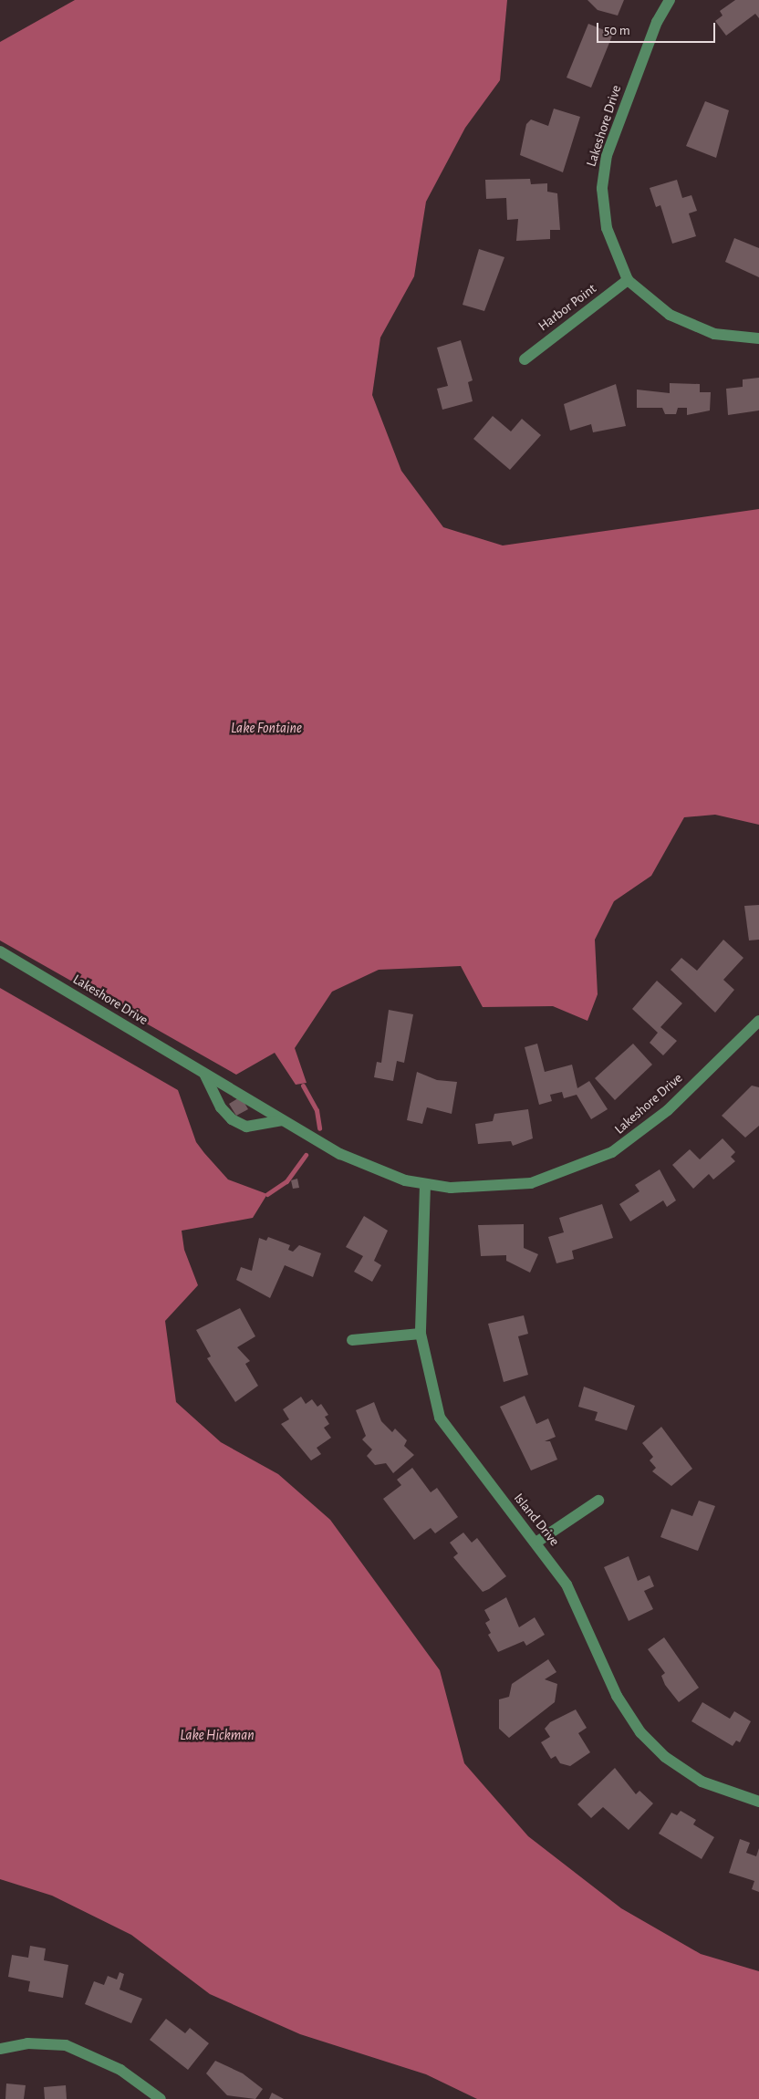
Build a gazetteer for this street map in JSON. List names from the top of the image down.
{
  "streets": {
    "street": ["Lakeshore Drive", "Harbor Point", "Island Drive"]
  },
  "crossings": [
    ["Lakeshore Drive", "Harbor Point"],
    ["Lakeshore Drive", "Island Drive"]
  ],
  "water": ["Lake Fontaine", "Lake Hickman"],
  "scale_bar": "50 m"
}
